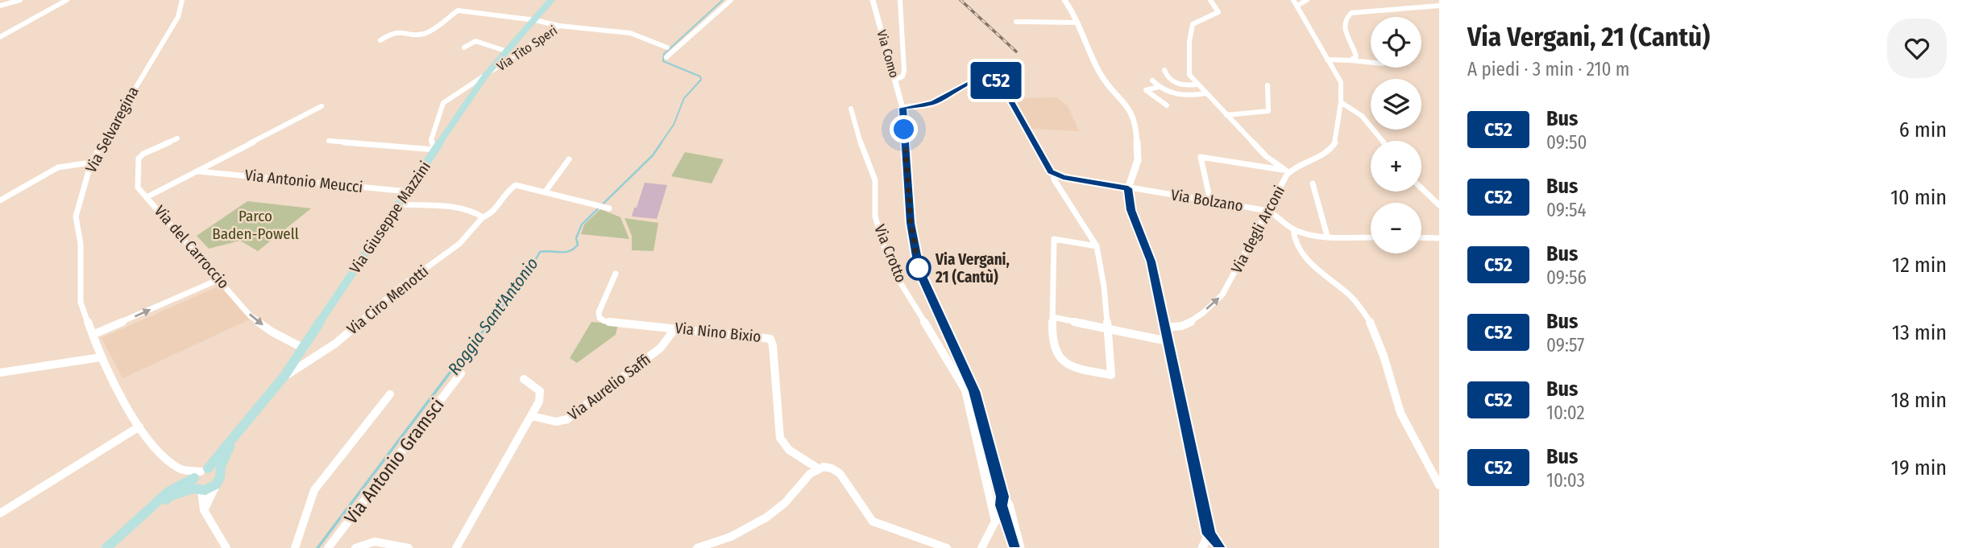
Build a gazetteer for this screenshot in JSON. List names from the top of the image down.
{
  "streets": {
    "main road": ["Via Giuseppe Mazzini"],
    "street": [
      "Via Tito Speri",
      "Via Como",
      "Via Selvaregina",
      "Via Antonio Meucci",
      "Via Bolzano",
      "Via degli Arconi",
      "Via del Carroccio",
      "Via Crotto",
      "Via Ciro Menotti",
      "Via Nino Bixio",
      "Via Aurelio Saffi",
      "Via Antonio Gramsci"
    ]
  },
  "crossings": [
    ["Via Tito Speri", "Via Giuseppe Mazzini"],
    ["Via Selvaregina", "Via Giuseppe Mazzini"],
    ["Via Antonio Meucci", "Via Giuseppe Mazzini"],
    ["Via Bolzano", "Via degli Arconi"],
    ["Via Giuseppe Mazzini", "Via del Carroccio"],
    ["Via Giuseppe Mazzini", "Via Ciro Menotti"],
    ["Via Nino Bixio", "Via Aurelio Saffi"]
  ],
  "one_way": ["Via degli Arconi", "Via del Carroccio"],
  "water": ["Roggia Sant'Antonio"],
  "parks": ["Parco Baden-Powell"],
  "places": ["Via Vergani, 21 (Cantù)"],
  "lines": ["bus line C52"],
  "page": {
    "on_map": "C52",
    "heading": ["Via Vergani, 21 (Cantù)", "A piedi · 3 min · 210 m"],
    "map_buttons": ["+", "−"],
    "list": [
      {
        "mark": "C52",
        "name": "Bus",
        "note": "09:50",
        "value": "6 min"
      },
      {
        "mark": "C52",
        "name": "Bus",
        "note": "09:54",
        "value": "10 min"
      },
      {
        "mark": "C52",
        "name": "Bus",
        "note": "09:56",
        "value": "12 min"
      },
      {
        "mark": "C52",
        "name": "Bus",
        "note": "09:57",
        "value": "13 min"
      },
      {
        "mark": "C52",
        "name": "Bus",
        "note": "10:02",
        "value": "18 min"
      },
      {
        "mark": "C52",
        "name": "Bus",
        "note": "10:03",
        "value": "19 min"
      }
    ]
  }
}
